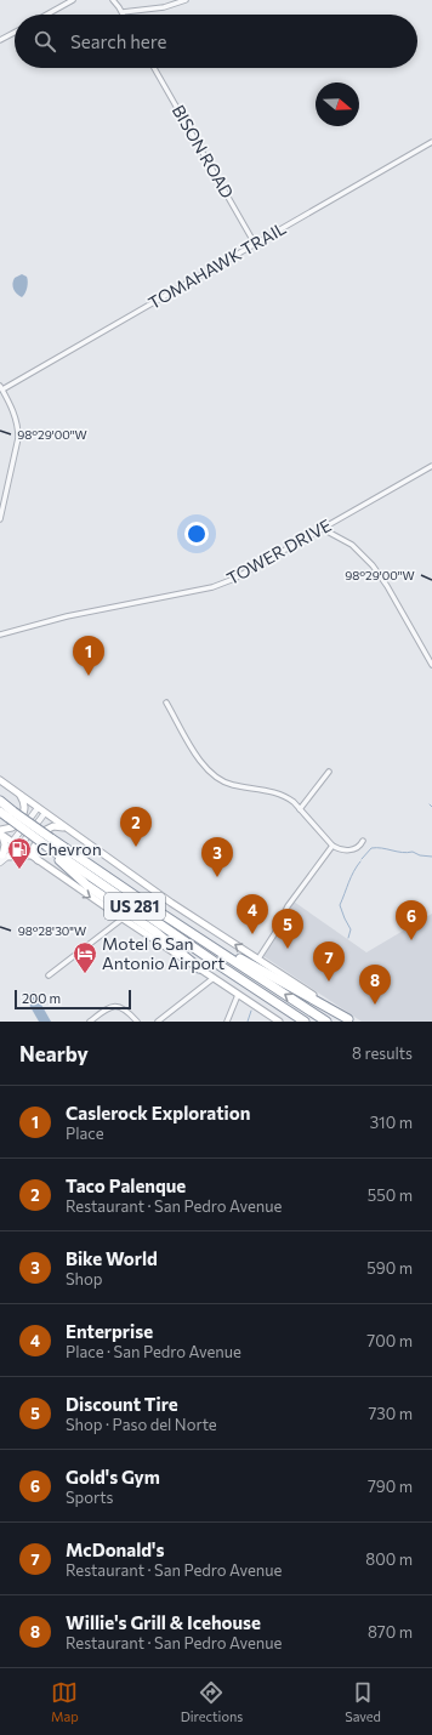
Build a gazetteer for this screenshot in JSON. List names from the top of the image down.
{
  "streets": {
    "highway": ["US 281"],
    "street": ["BISON ROAD", "TOMAHAWK TRAIL", "TOWER DRIVE"]
  },
  "crossings": [
    ["BISON ROAD", "TOMAHAWK TRAIL"]
  ],
  "places": {
    "fuel station": ["Chevron"],
    "hotel": ["Motel 6 San Antonio Airport"]
  },
  "scale_bar": "200 m",
  "north": "right",
  "page": {
    "search": "Search here",
    "pins": [
      "1",
      "2",
      "3",
      "4",
      "6",
      "5",
      "7",
      "8"
    ],
    "scale": "200 m",
    "heading": ["Nearby", "8 results"],
    "list": [
      {
        "mark": "1",
        "name": "Caslerock Exploration",
        "note": "Place",
        "value": "310 m"
      },
      {
        "mark": "2",
        "name": "Taco Palenque",
        "note": "Restaurant · San Pedro Avenue",
        "value": "550 m"
      },
      {
        "mark": "3",
        "name": "Bike World",
        "note": "Shop",
        "value": "590 m"
      },
      {
        "mark": "4",
        "name": "Enterprise",
        "note": "Place · San Pedro Avenue",
        "value": "700 m"
      },
      {
        "mark": "5",
        "name": "Discount Tire",
        "note": "Shop · Paso del Norte",
        "value": "730 m"
      },
      {
        "mark": "6",
        "name": "Gold's Gym",
        "note": "Sports",
        "value": "790 m"
      },
      {
        "mark": "7",
        "name": "McDonald's",
        "note": "Restaurant · San Pedro Avenue",
        "value": "800 m"
      },
      {
        "mark": "8",
        "name": "Willie's Grill & Icehouse",
        "note": "Restaurant · San Pedro Avenue",
        "value": "870 m"
      }
    ],
    "nav": ["Map", "Directions", "Saved"]
  },
  "coordinates": ["98°29'00\"W", "98°28'30\"W"]
}
